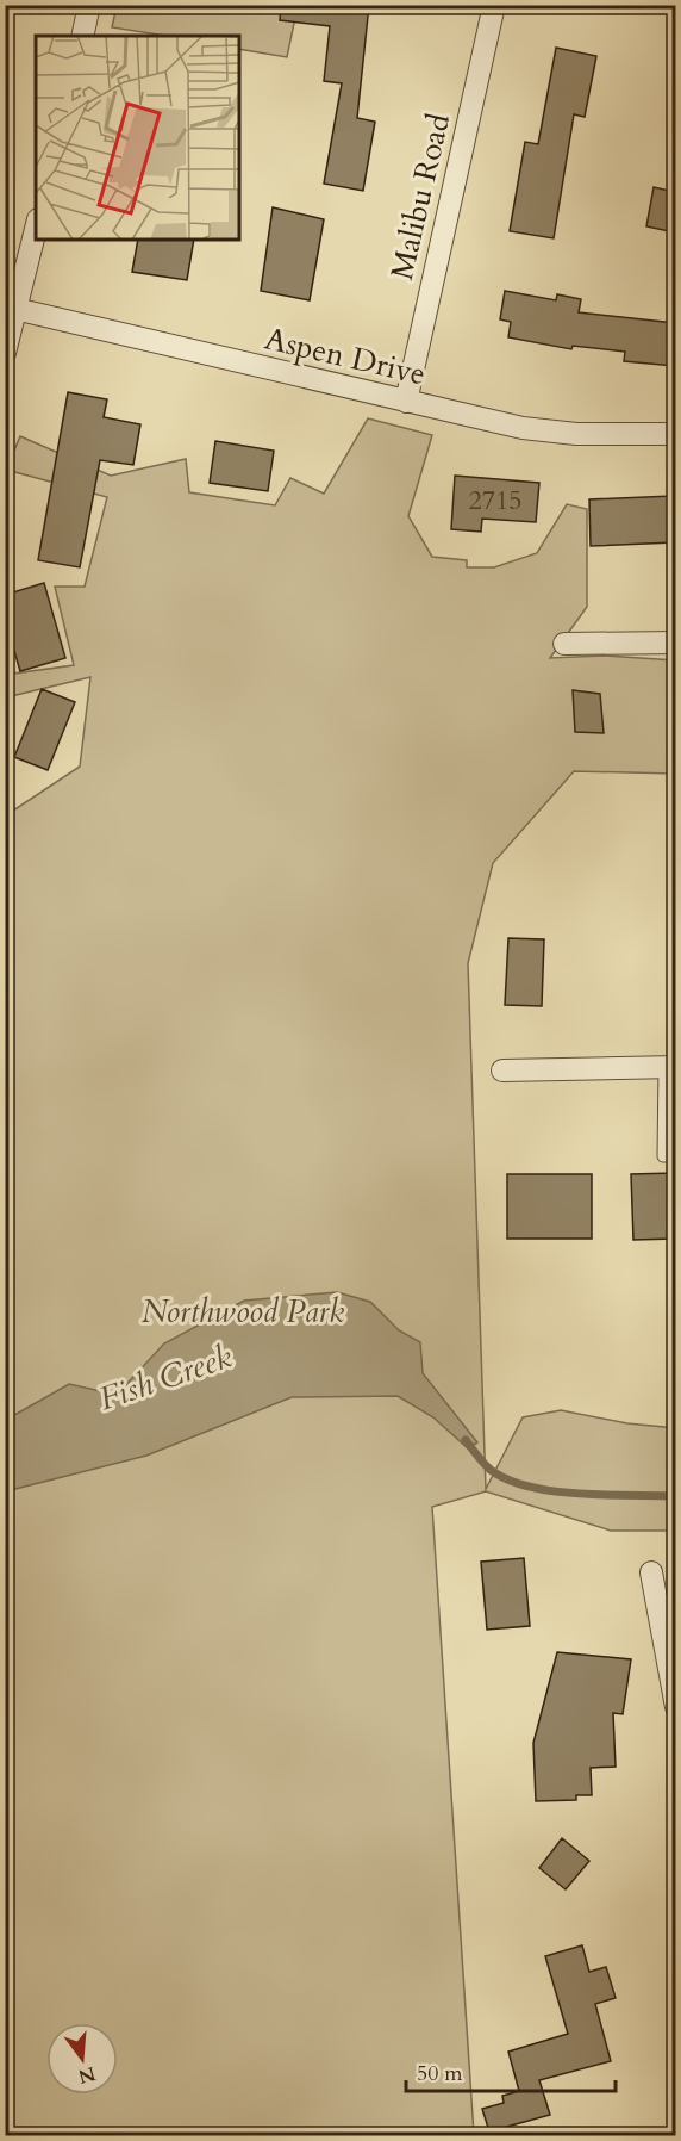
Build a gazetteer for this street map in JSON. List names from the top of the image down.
{
  "streets": {
    "street": ["Malibu Road", "Aspen Drive"]
  },
  "crossings": [
    ["Malibu Road", "Aspen Drive"]
  ],
  "water": ["Fish Creek"],
  "parks": ["Northwood Park"],
  "house_numbers": ["2715"],
  "scale_bar": "50 m",
  "north": "bottom"
}
